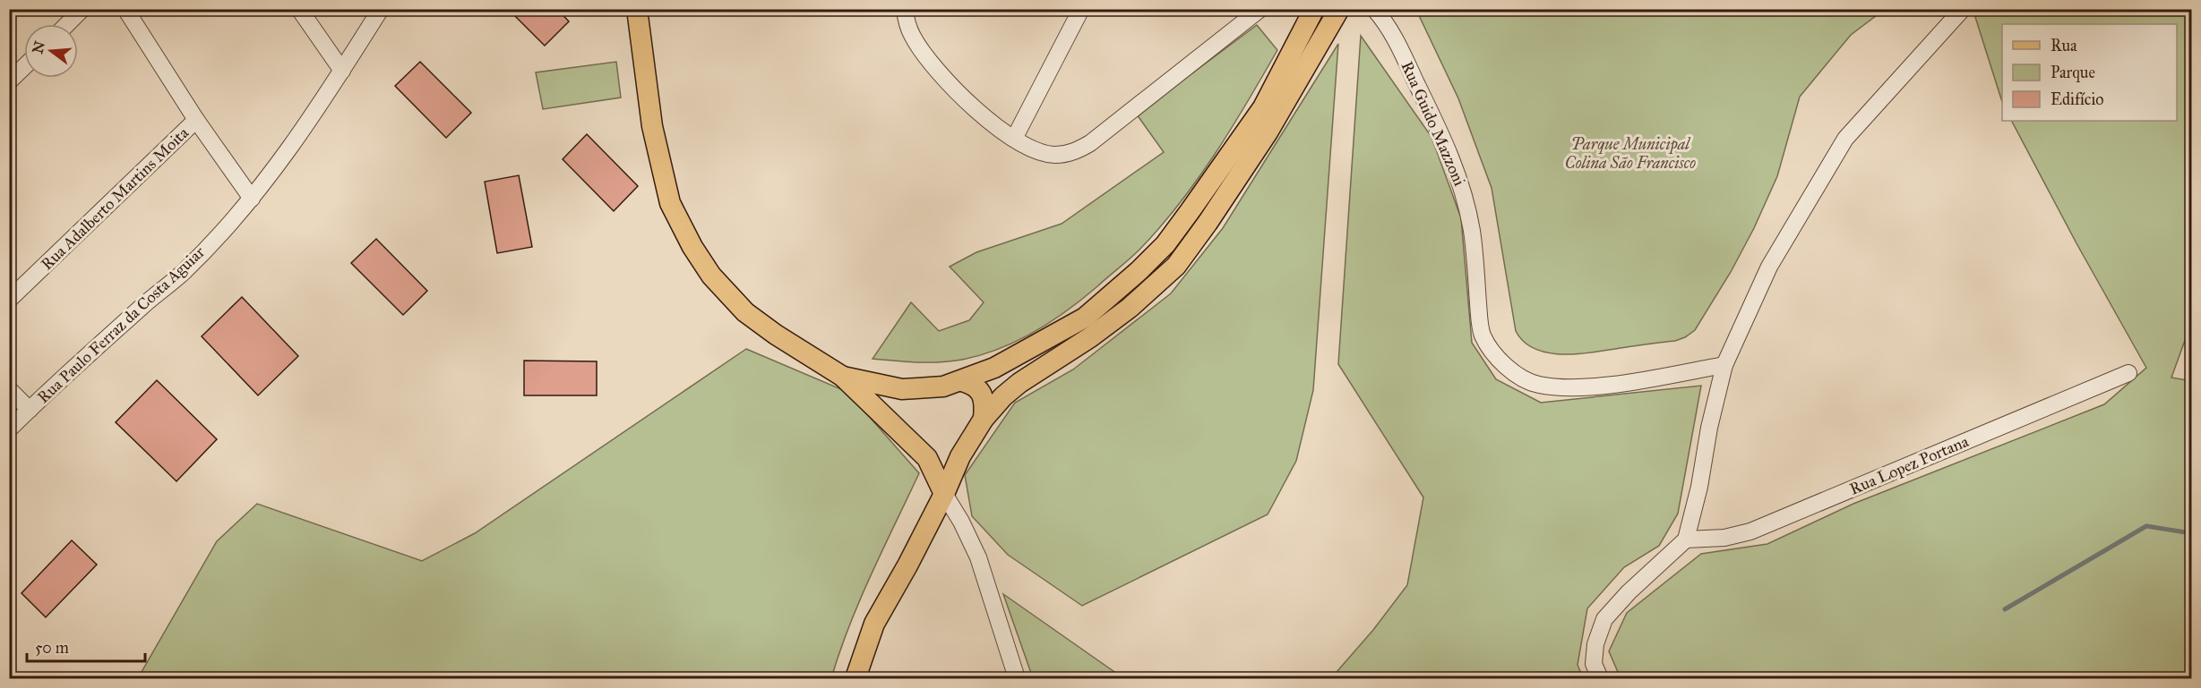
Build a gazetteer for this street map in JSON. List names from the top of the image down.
{
  "streets": {
    "street": [
      "Rua Guido Mazzoni",
      "Rua Adalberto Martins Moita",
      "Rua Paulo Ferraz da Costa Aguiar",
      "Rua Lopez Portana"
    ]
  },
  "parks": ["Parque Municipal Colina São Francisco"],
  "legend": ["Rua", "Parque", "Edifício"],
  "scale_bar": "50 m",
  "north": "left"
}
